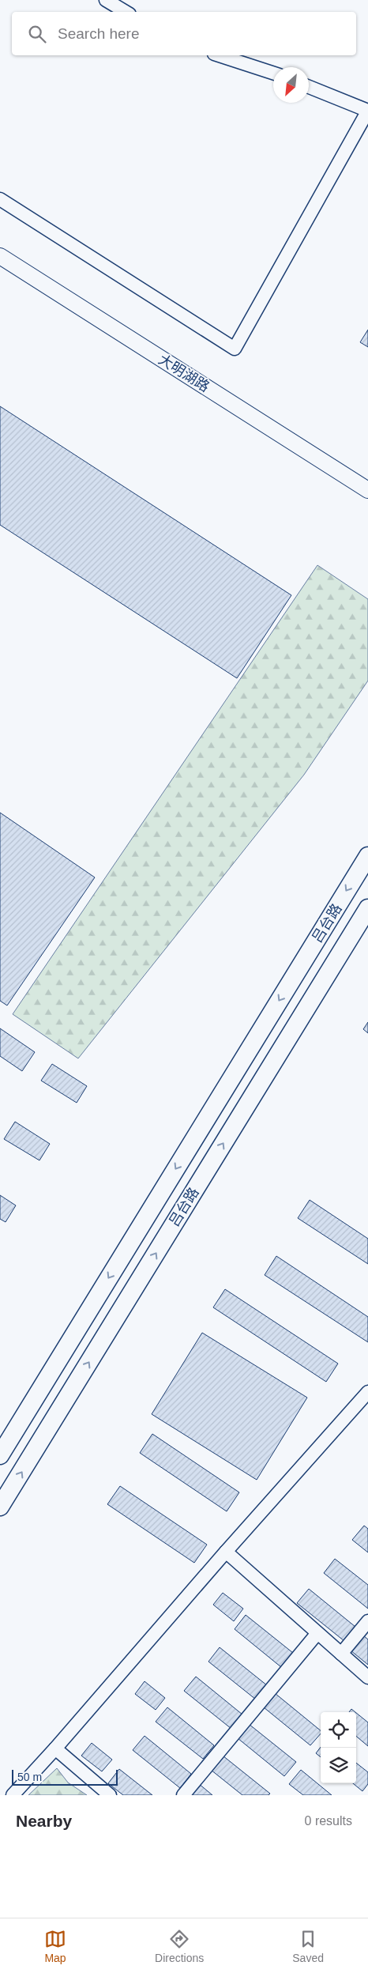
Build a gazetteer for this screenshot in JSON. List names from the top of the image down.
{
  "streets": {
    "main road": ["吕台路"],
    "street": ["大明湖路"]
  },
  "scale_bar": "50 m",
  "north": "bottom left",
  "page": {
    "search": "Search here",
    "scale": "50 m",
    "heading": ["Nearby", "0 results"],
    "nav": ["Map", "Directions", "Saved"]
  }
}
